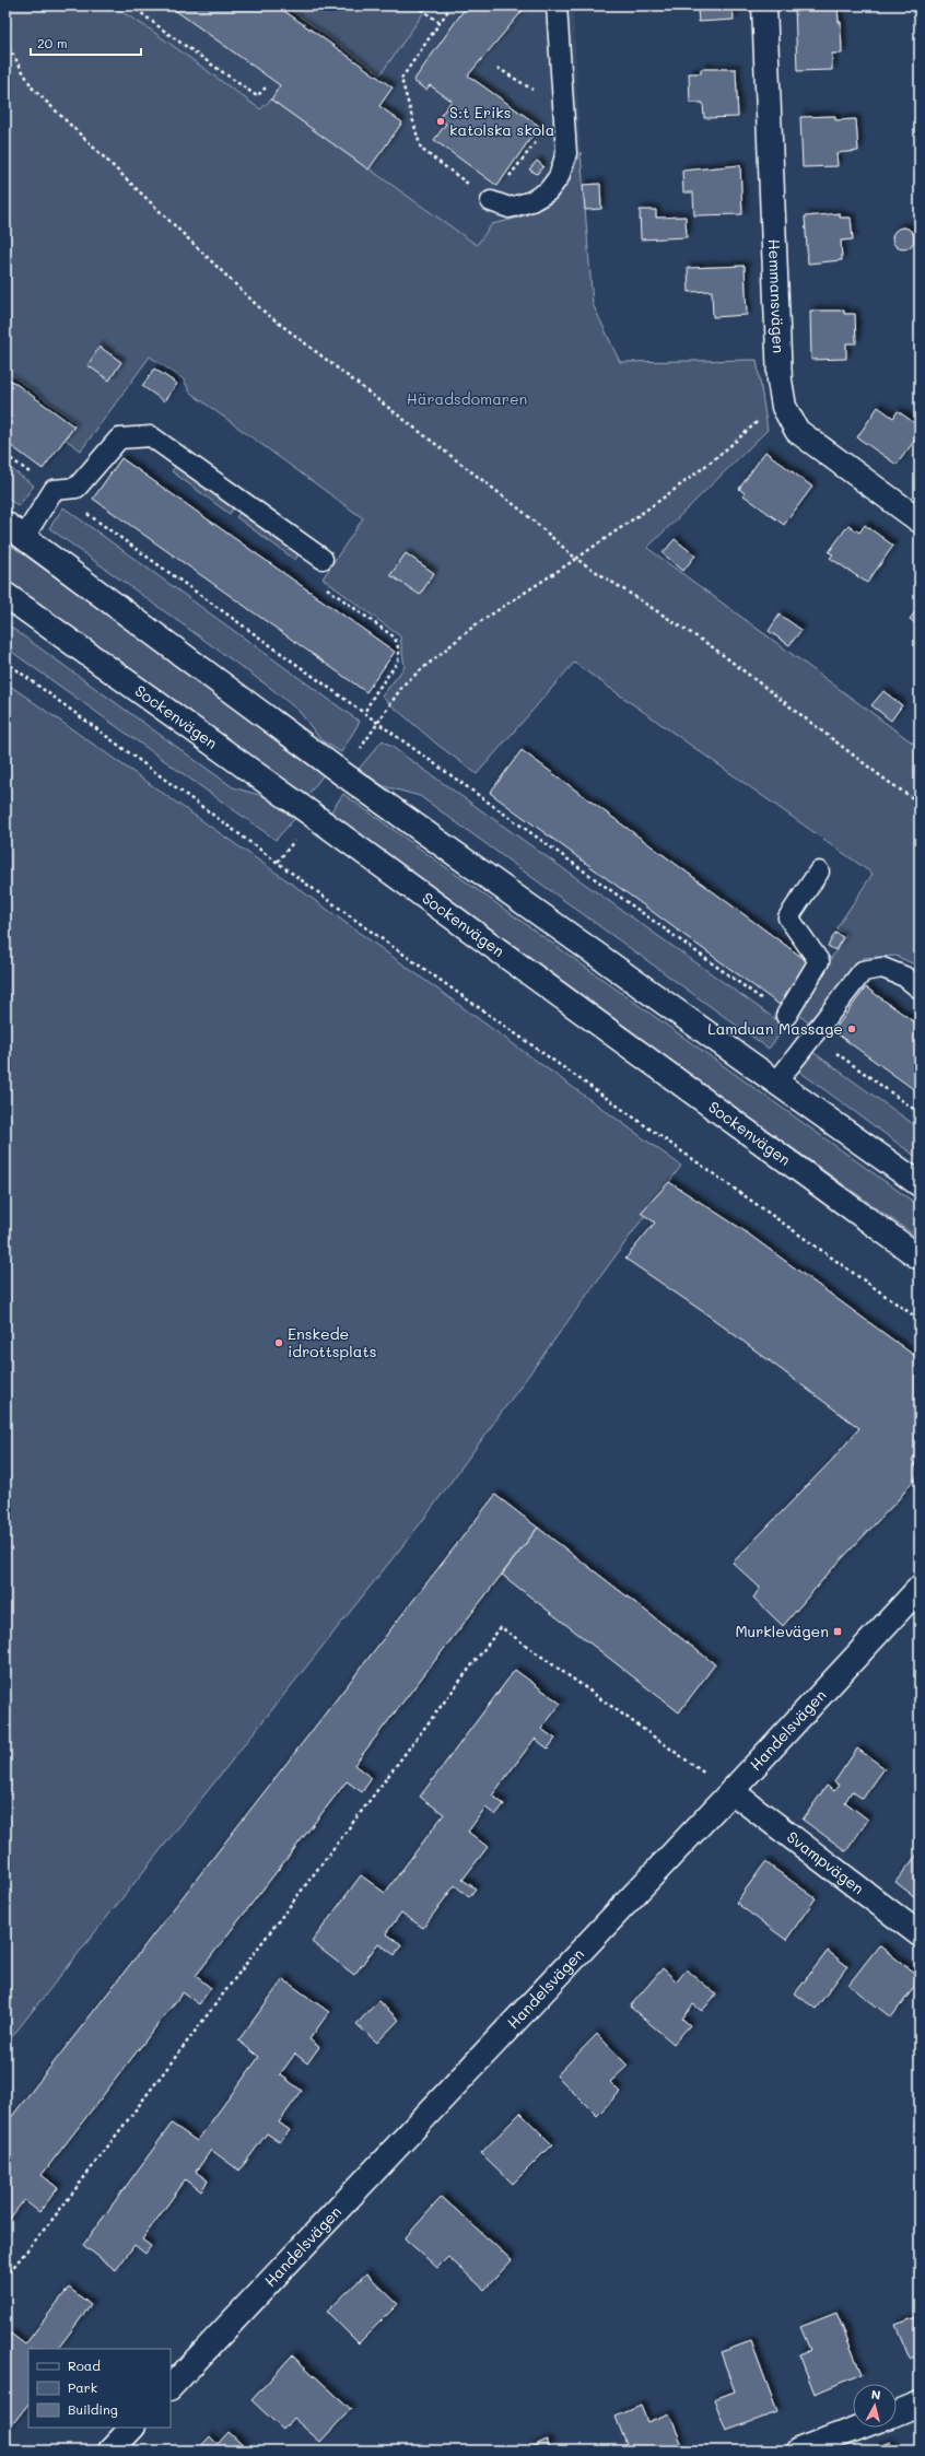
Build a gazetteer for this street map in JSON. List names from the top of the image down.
{
  "streets": {
    "street": [
      "Hemmansvägen",
      "Sockenvägen",
      "Handelsvägen",
      "Svampvägen"
    ]
  },
  "crossings": [
    ["Handelsvägen", "Svampvägen"]
  ],
  "parks": ["Häradsdomaren"],
  "places": {
    "other": ["S:t Eriks katolska skola", "Lamduan Massage", "Enskede idrottsplats"],
    "transit": ["Murklevägen"]
  },
  "legend": ["Road", "Park", "Building"],
  "scale_bar": "20 m",
  "north": "top"
}
